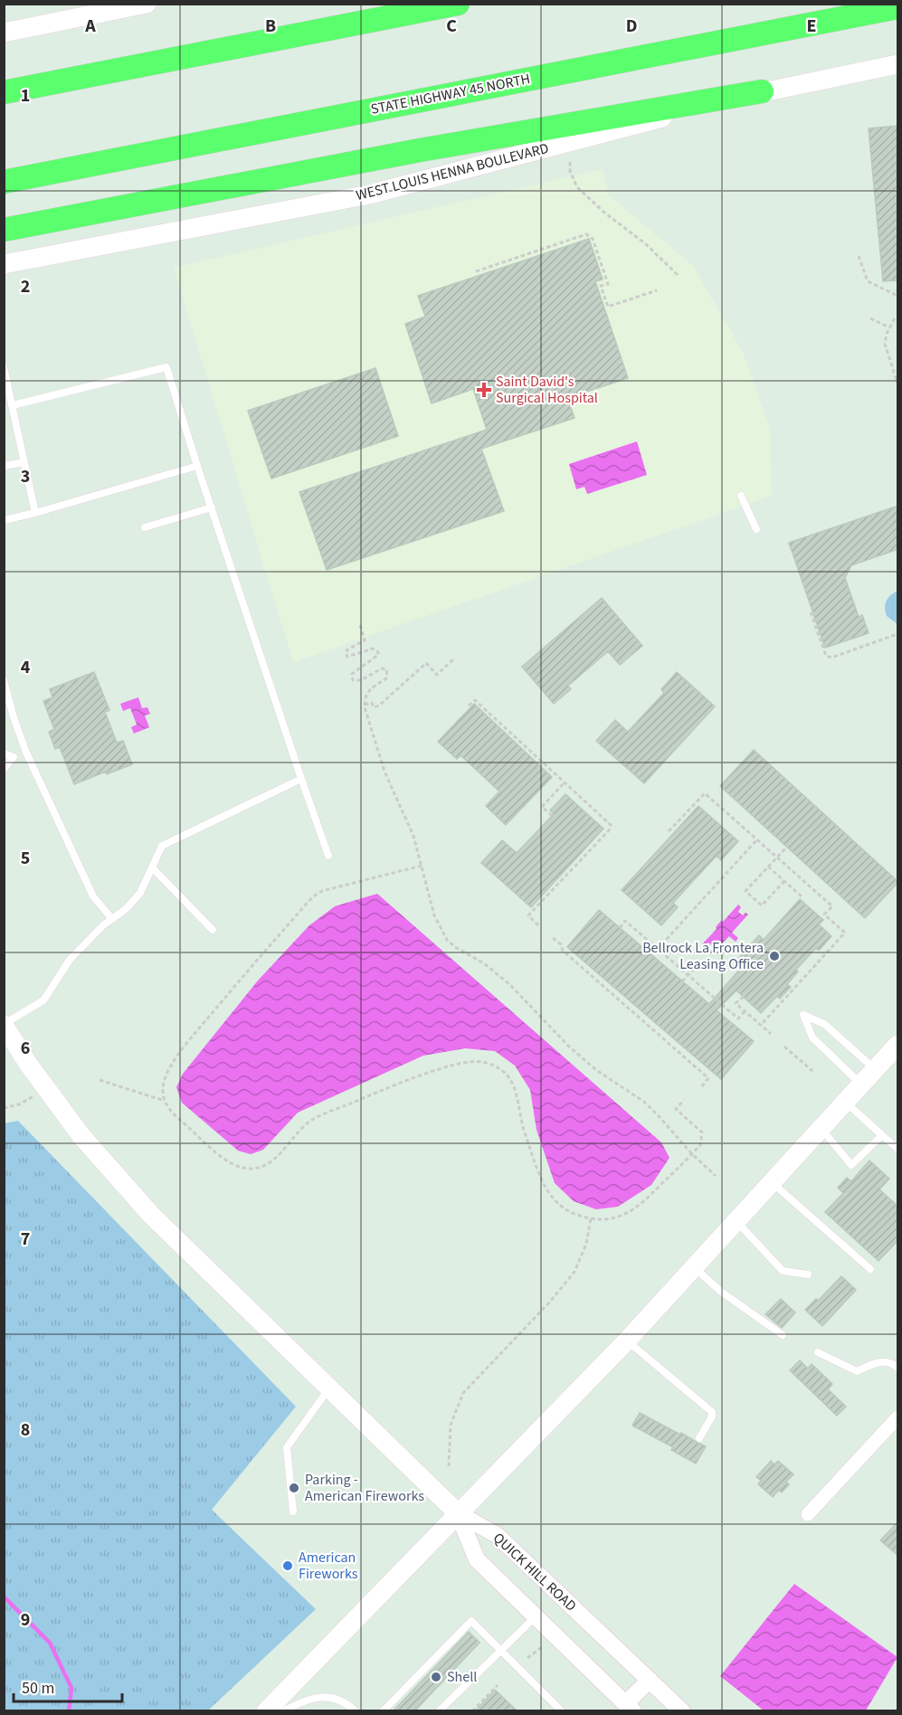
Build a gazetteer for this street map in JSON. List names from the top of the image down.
{
  "streets": {
    "highway": ["STATE HIGHWAY 45 NORTH"],
    "main road": ["WEST LOUIS HENNA BOULEVARD"],
    "street": ["QUICK HILL ROAD"]
  },
  "places": {
    "health": ["Saint David's Surgical Hospital"],
    "other": [
      "Bellrock La Frontera Leasing Office",
      "Parking - American Fireworks",
      "American Fireworks",
      "Shell"
    ]
  },
  "scale_bar": "50 m",
  "grid": {
    "columns": [
      "A",
      "B",
      "C",
      "D",
      "E"
    ],
    "rows": [
      "1",
      "2",
      "3",
      "4",
      "5",
      "6",
      "7",
      "8",
      "9"
    ]
  }
}
